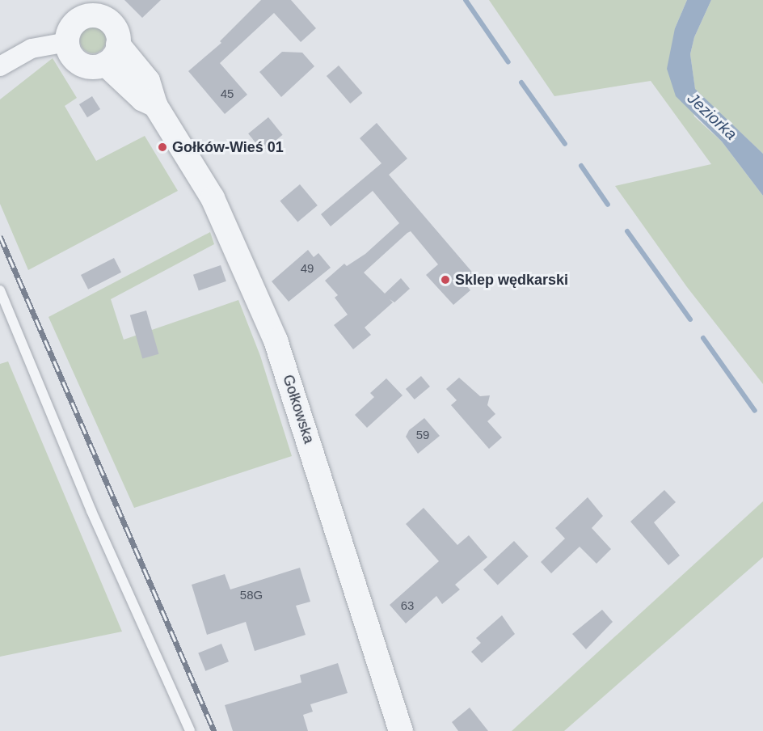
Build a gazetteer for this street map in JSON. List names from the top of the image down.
{
  "streets": {
    "street": ["Gołkowska"]
  },
  "water": ["Jeziorka"],
  "places": ["Gołków-Wieś 01", "Sklep wędkarski"],
  "house_numbers": [
    "45",
    "49",
    "59",
    "58G",
    "63"
  ]
}
